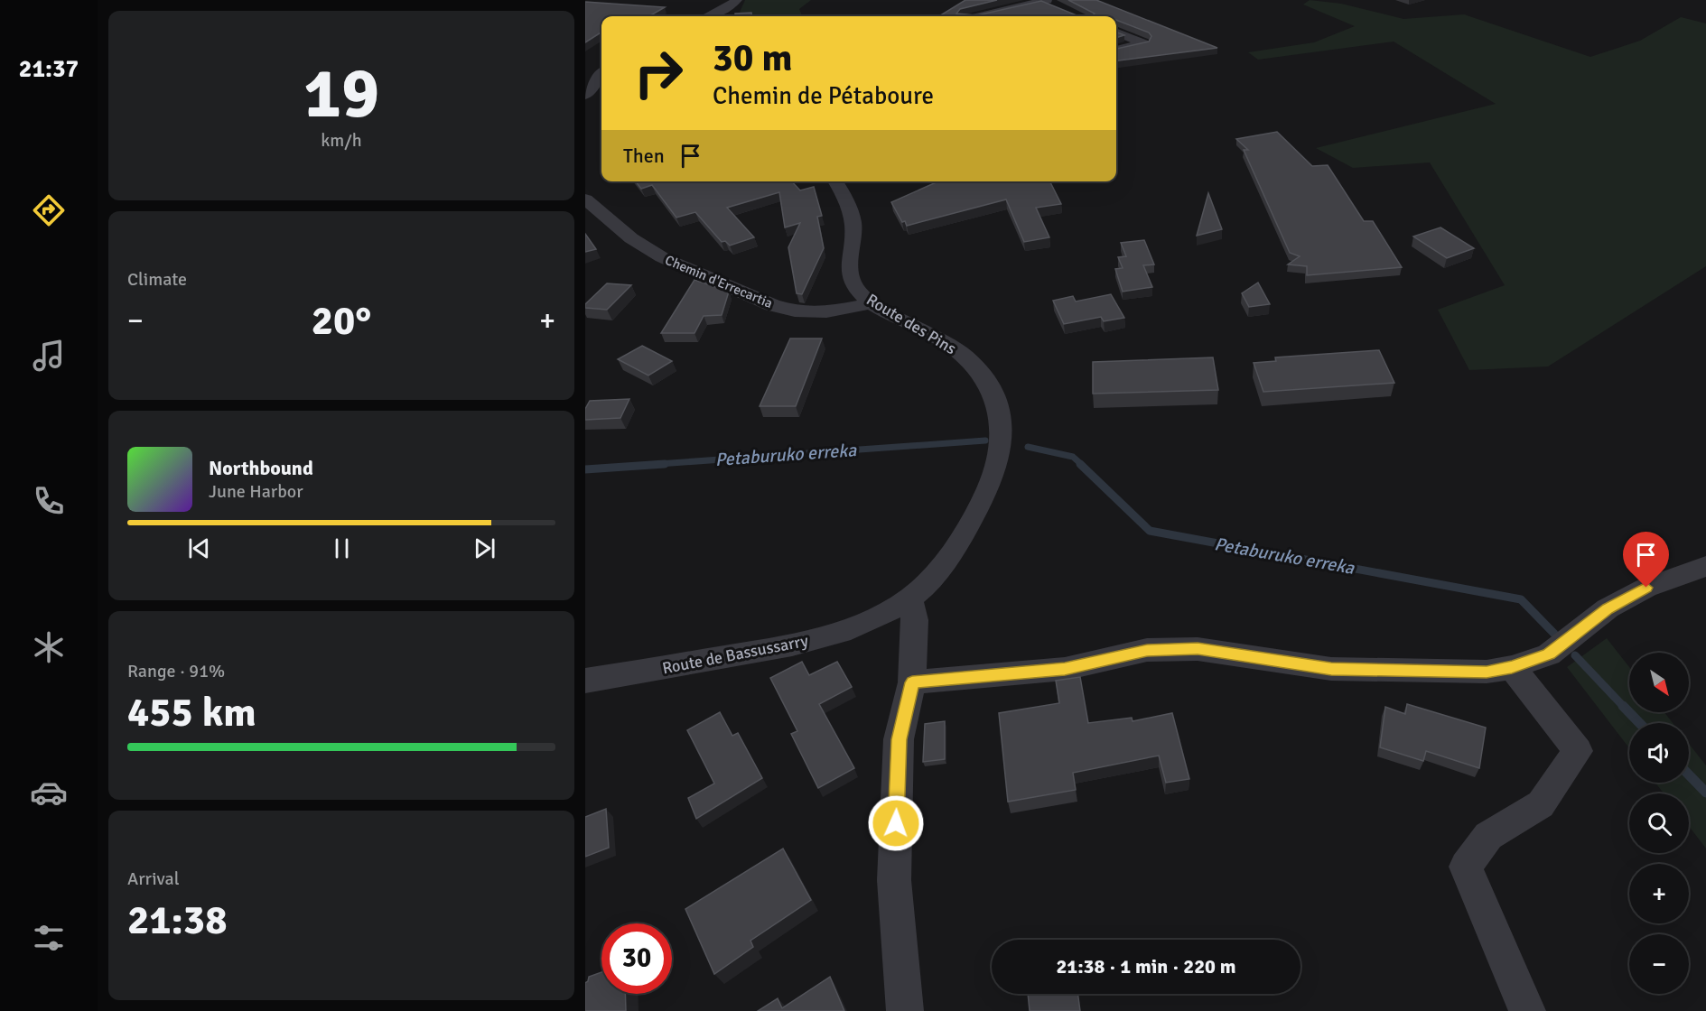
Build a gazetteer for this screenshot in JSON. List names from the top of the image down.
{
  "streets": {
    "street": ["Chemin d'Errecartia", "Route des Pins", "Route de Bassussarry"]
  },
  "crossings": [
    ["Chemin d'Errecartia", "Route des Pins"],
    ["Route des Pins", "Route de Bassussarry"]
  ],
  "water": ["Petaburuko erreka"],
  "north": "bottom right",
  "page": {
    "tabs": "21:37",
    "tile": [
      ["19", "km/h"],
      "Climate",
      ["Range · 91%", "455 km"],
      ["Arrival", "21:38"]
    ],
    "turn": ["30 m", "Chemin de Pétaboure"],
    "then": "Then",
    "heat": ["−", "20°", "+"],
    "song": ["Northbound", "June Harbor"],
    "map_buttons": ["+", "−"],
    "limit": "30",
    "trip": "21:38 · 1 min · 220 m"
  }
}
